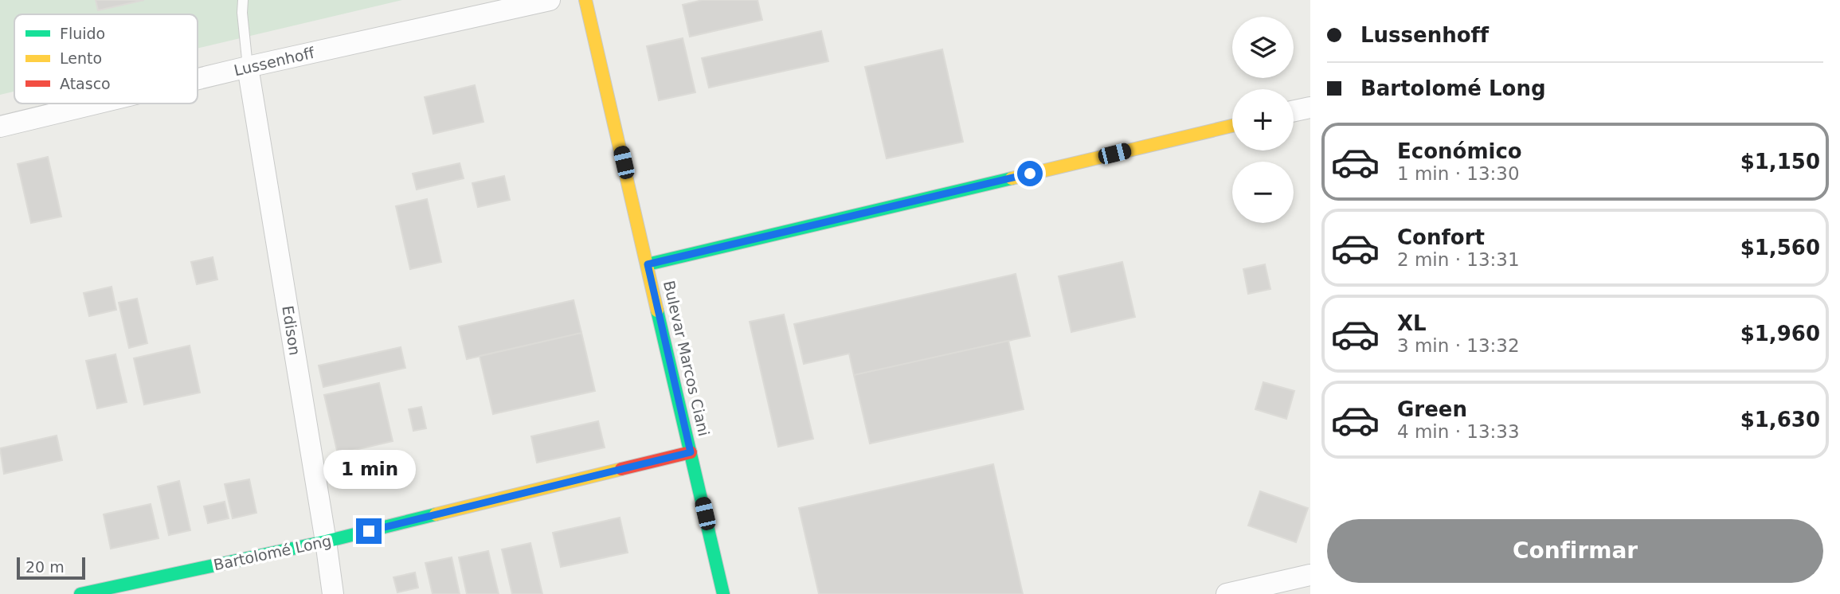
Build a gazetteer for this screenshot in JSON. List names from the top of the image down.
{
  "streets": {
    "main road": ["Bulevar Marcos Ciani", "Bartolomé Long"],
    "street": ["Lussenhoff", "Edison"]
  },
  "crossings": [
    ["Lussenhoff", "Edison"],
    ["Edison", "Bartolomé Long"],
    ["Bulevar Marcos Ciani", "Bartolomé Long"]
  ],
  "legend": ["Fluido", "Lento", "Atasco"],
  "scale_bar": "20 m",
  "page": {
    "banner": ["Lussenhoff", "Bartolomé Long"],
    "map_buttons": ["+", "−"],
    "list": [
      {
        "name": "Económico",
        "note": "1 min · 13:30",
        "value": "$1,150"
      },
      {
        "name": "Confort",
        "note": "2 min · 13:31",
        "value": "$1,560"
      },
      {
        "name": "XL",
        "note": "3 min · 13:32",
        "value": "$1,960"
      },
      {
        "name": "Green",
        "note": "4 min · 13:33",
        "value": "$1,630"
      }
    ],
    "bubble": "1 min",
    "buttons": "Confirmar",
    "scale": "20 m"
  }
}
